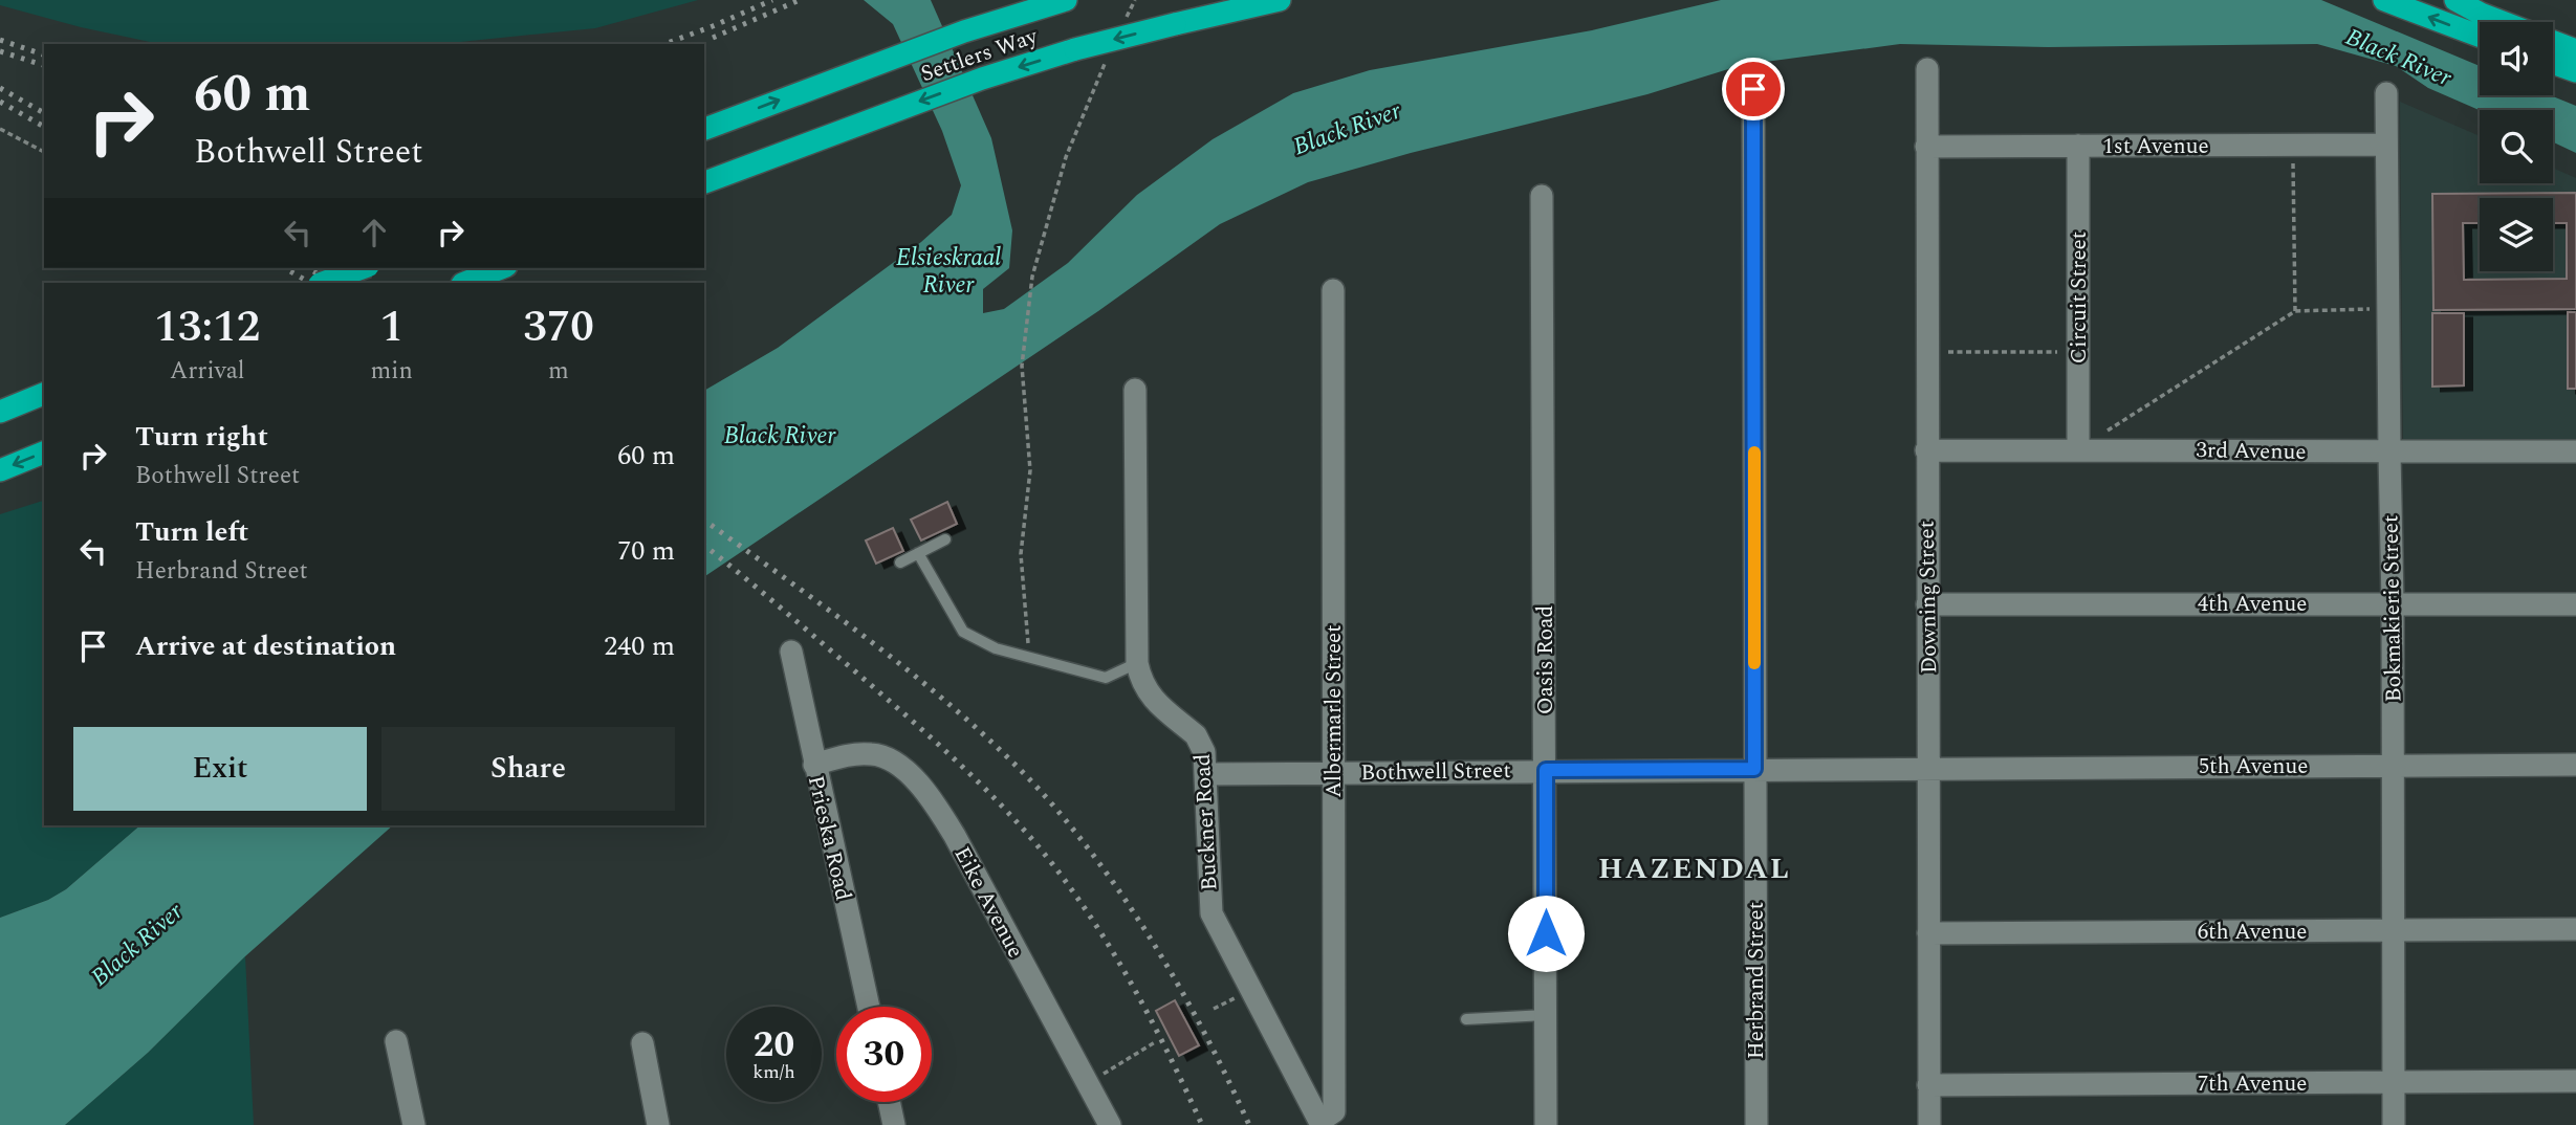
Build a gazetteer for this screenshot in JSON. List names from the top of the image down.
{
  "streets": {
    "highway": ["Settlers Way"],
    "street": [
      "1st Avenue",
      "Circuit Street",
      "3rd Avenue",
      "Downing Street",
      "4th Avenue",
      "Bokmakierie Street",
      "Oasis Road",
      "Albermarle Street",
      "5th Avenue",
      "Bothwell Street",
      "Buckner Road",
      "Prieska Road",
      "Eike Avenue",
      "6th Avenue",
      "Herbrand Street",
      "7th Avenue"
    ]
  },
  "crossings": [
    ["1st Avenue", "Circuit Street"],
    ["1st Avenue", "Downing Street"],
    ["1st Avenue", "Bokmakierie Street"],
    ["Circuit Street", "3rd Avenue"],
    ["3rd Avenue", "Downing Street"],
    ["3rd Avenue", "Bokmakierie Street"],
    ["Downing Street", "4th Avenue"],
    ["Downing Street", "5th Avenue"],
    ["Downing Street", "Bothwell Street"],
    ["Downing Street", "6th Avenue"],
    ["Downing Street", "7th Avenue"],
    ["4th Avenue", "Bokmakierie Street"],
    ["Bokmakierie Street", "5th Avenue"],
    ["Bokmakierie Street", "6th Avenue"],
    ["Bokmakierie Street", "7th Avenue"],
    ["Oasis Road", "Bothwell Street"],
    ["Albermarle Street", "Bothwell Street"],
    ["Albermarle Street", "Buckner Road"],
    ["5th Avenue", "Bothwell Street"],
    ["Bothwell Street", "Buckner Road"],
    ["Bothwell Street", "Herbrand Street"],
    ["Prieska Road", "Eike Avenue"]
  ],
  "districts": ["HAZENDAL"],
  "water": ["Black River", "Elsieskraal River"],
  "page": {
    "turn": ["60 m", "Bothwell Street"],
    "eta": [
      "13:12",
      "Arrival",
      "1",
      "min",
      "370",
      "m"
    ],
    "list": [
      {
        "name": "Turn right",
        "note": "Bothwell Street",
        "value": "60 m"
      },
      {
        "name": "Turn left",
        "note": "Herbrand Street",
        "value": "70 m"
      },
      {
        "name": "Arrive at destination",
        "value": "240 m"
      }
    ],
    "buttons": ["Exit", "Share"],
    "speed": "20 km/h",
    "limit": "30"
  }
}
